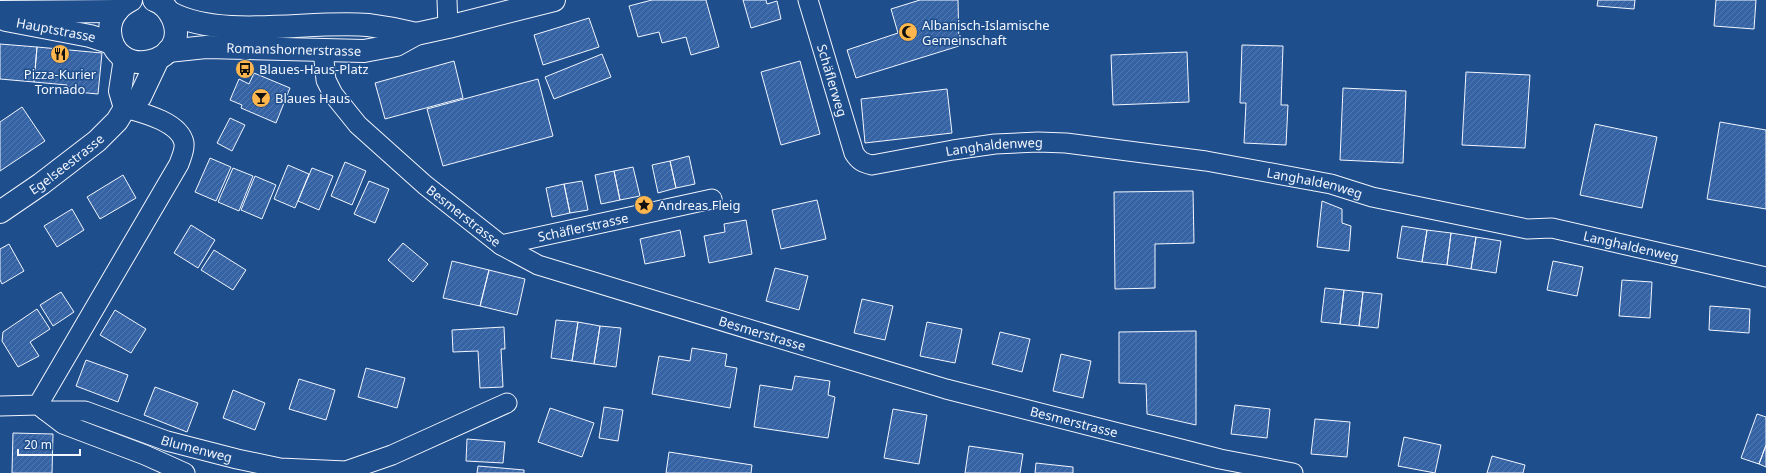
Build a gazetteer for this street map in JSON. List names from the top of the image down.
{
  "streets": {
    "street": [
      "Hauptstrasse",
      "Romanshornerstrasse",
      "Schäflerweg",
      "Langhaldenweg",
      "Egelseestrasse",
      "Besmerstrasse",
      "Schäflerstrasse",
      "Blumenweg"
    ]
  },
  "crossings": [
    ["Hauptstrasse", "Romanshornerstrasse"],
    ["Hauptstrasse", "Egelseestrasse"],
    ["Romanshornerstrasse", "Egelseestrasse"],
    ["Romanshornerstrasse", "Besmerstrasse"],
    ["Schäflerweg", "Langhaldenweg"],
    ["Besmerstrasse", "Schäflerstrasse"]
  ],
  "places": {
    "mosque": ["Albanisch-Islamische Gemeinschaft"],
    "restaurant": ["Pizza-Kurier Tornado"],
    "bus stop": ["Blaues-Haus-Platz"],
    "bar": ["Blaues Haus"],
    "place": ["Andreas Fleig"]
  },
  "scale_bar": "20 m"
}
